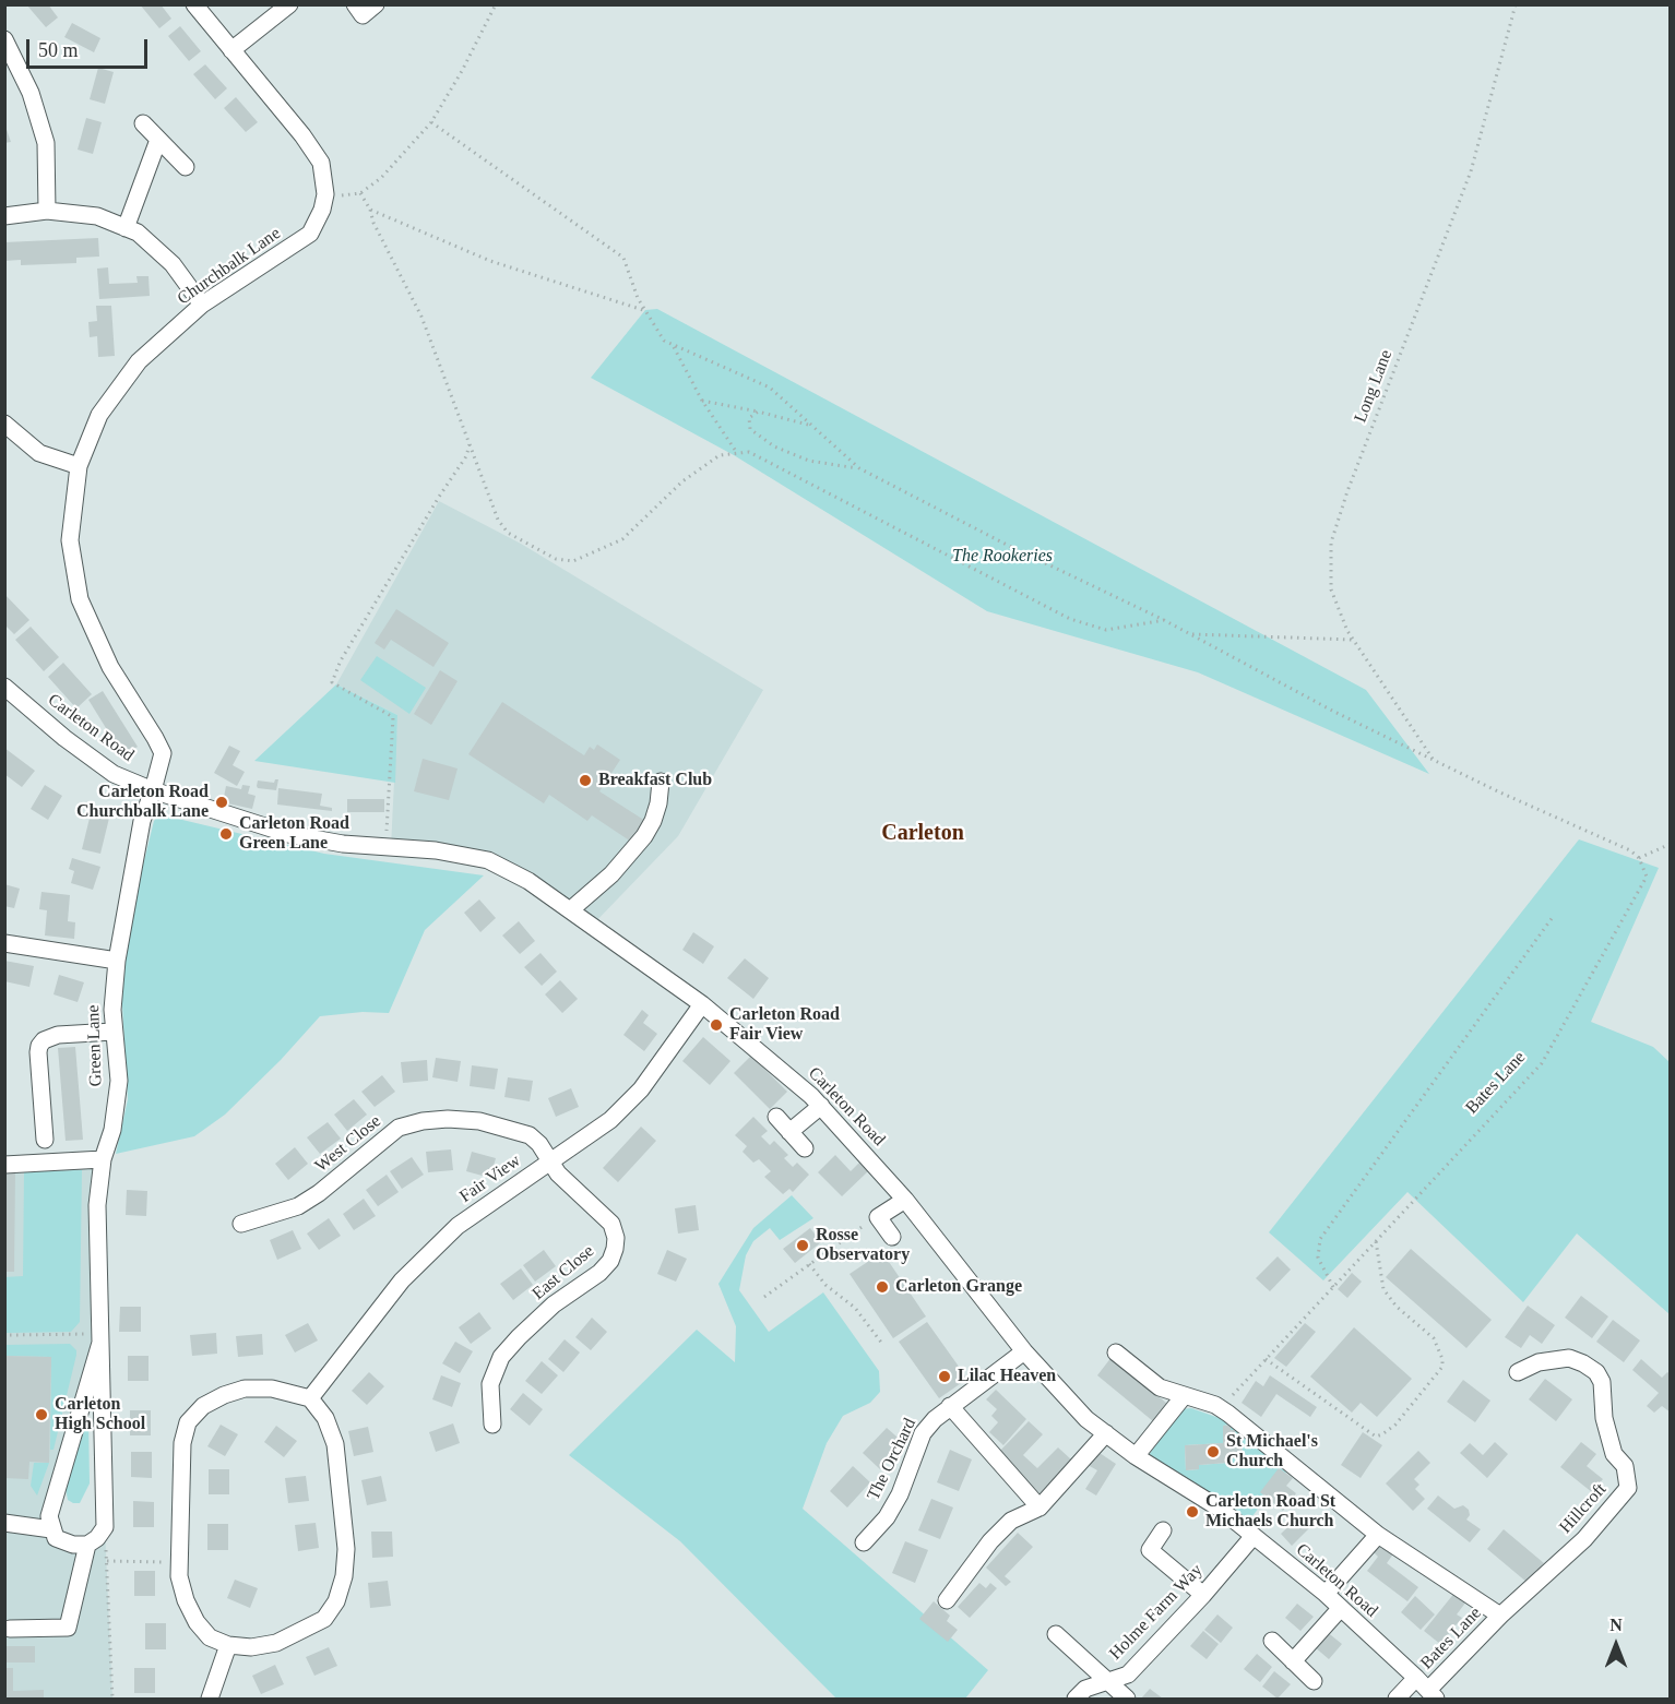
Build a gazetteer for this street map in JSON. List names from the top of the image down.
{
  "streets": {
    "street": [
      "Churchbalk Lane",
      "Carleton Road",
      "Green Lane",
      "Bates Lane",
      "West Close",
      "Fair View",
      "East Close",
      "The Orchard",
      "Hillcroft",
      "Holme Farm Way"
    ],
    "path": ["Long Lane"]
  },
  "crossings": [
    ["Churchbalk Lane", "Carleton Road"],
    ["Churchbalk Lane", "Green Lane"],
    ["Carleton Road", "Green Lane"],
    ["Carleton Road", "Bates Lane"],
    ["Carleton Road", "Fair View"],
    ["Carleton Road", "The Orchard"],
    ["Carleton Road", "Holme Farm Way"],
    ["Bates Lane", "Hillcroft"],
    ["West Close", "Fair View"],
    ["West Close", "East Close"],
    ["Fair View", "East Close"]
  ],
  "districts": ["Carleton"],
  "parks": ["The Rookeries"],
  "places": [
    "Breakfast Club",
    "Carleton Road Churchbalk Lane",
    "Carleton Road Green Lane",
    "Carleton Road Fair View",
    "Rosse Observatory",
    "Carleton Grange",
    "Lilac Heaven",
    "Carleton High School",
    "St Michael's Church",
    "Carleton Road St Michaels Church"
  ],
  "scale_bar": "50 m",
  "north": "top"
}
